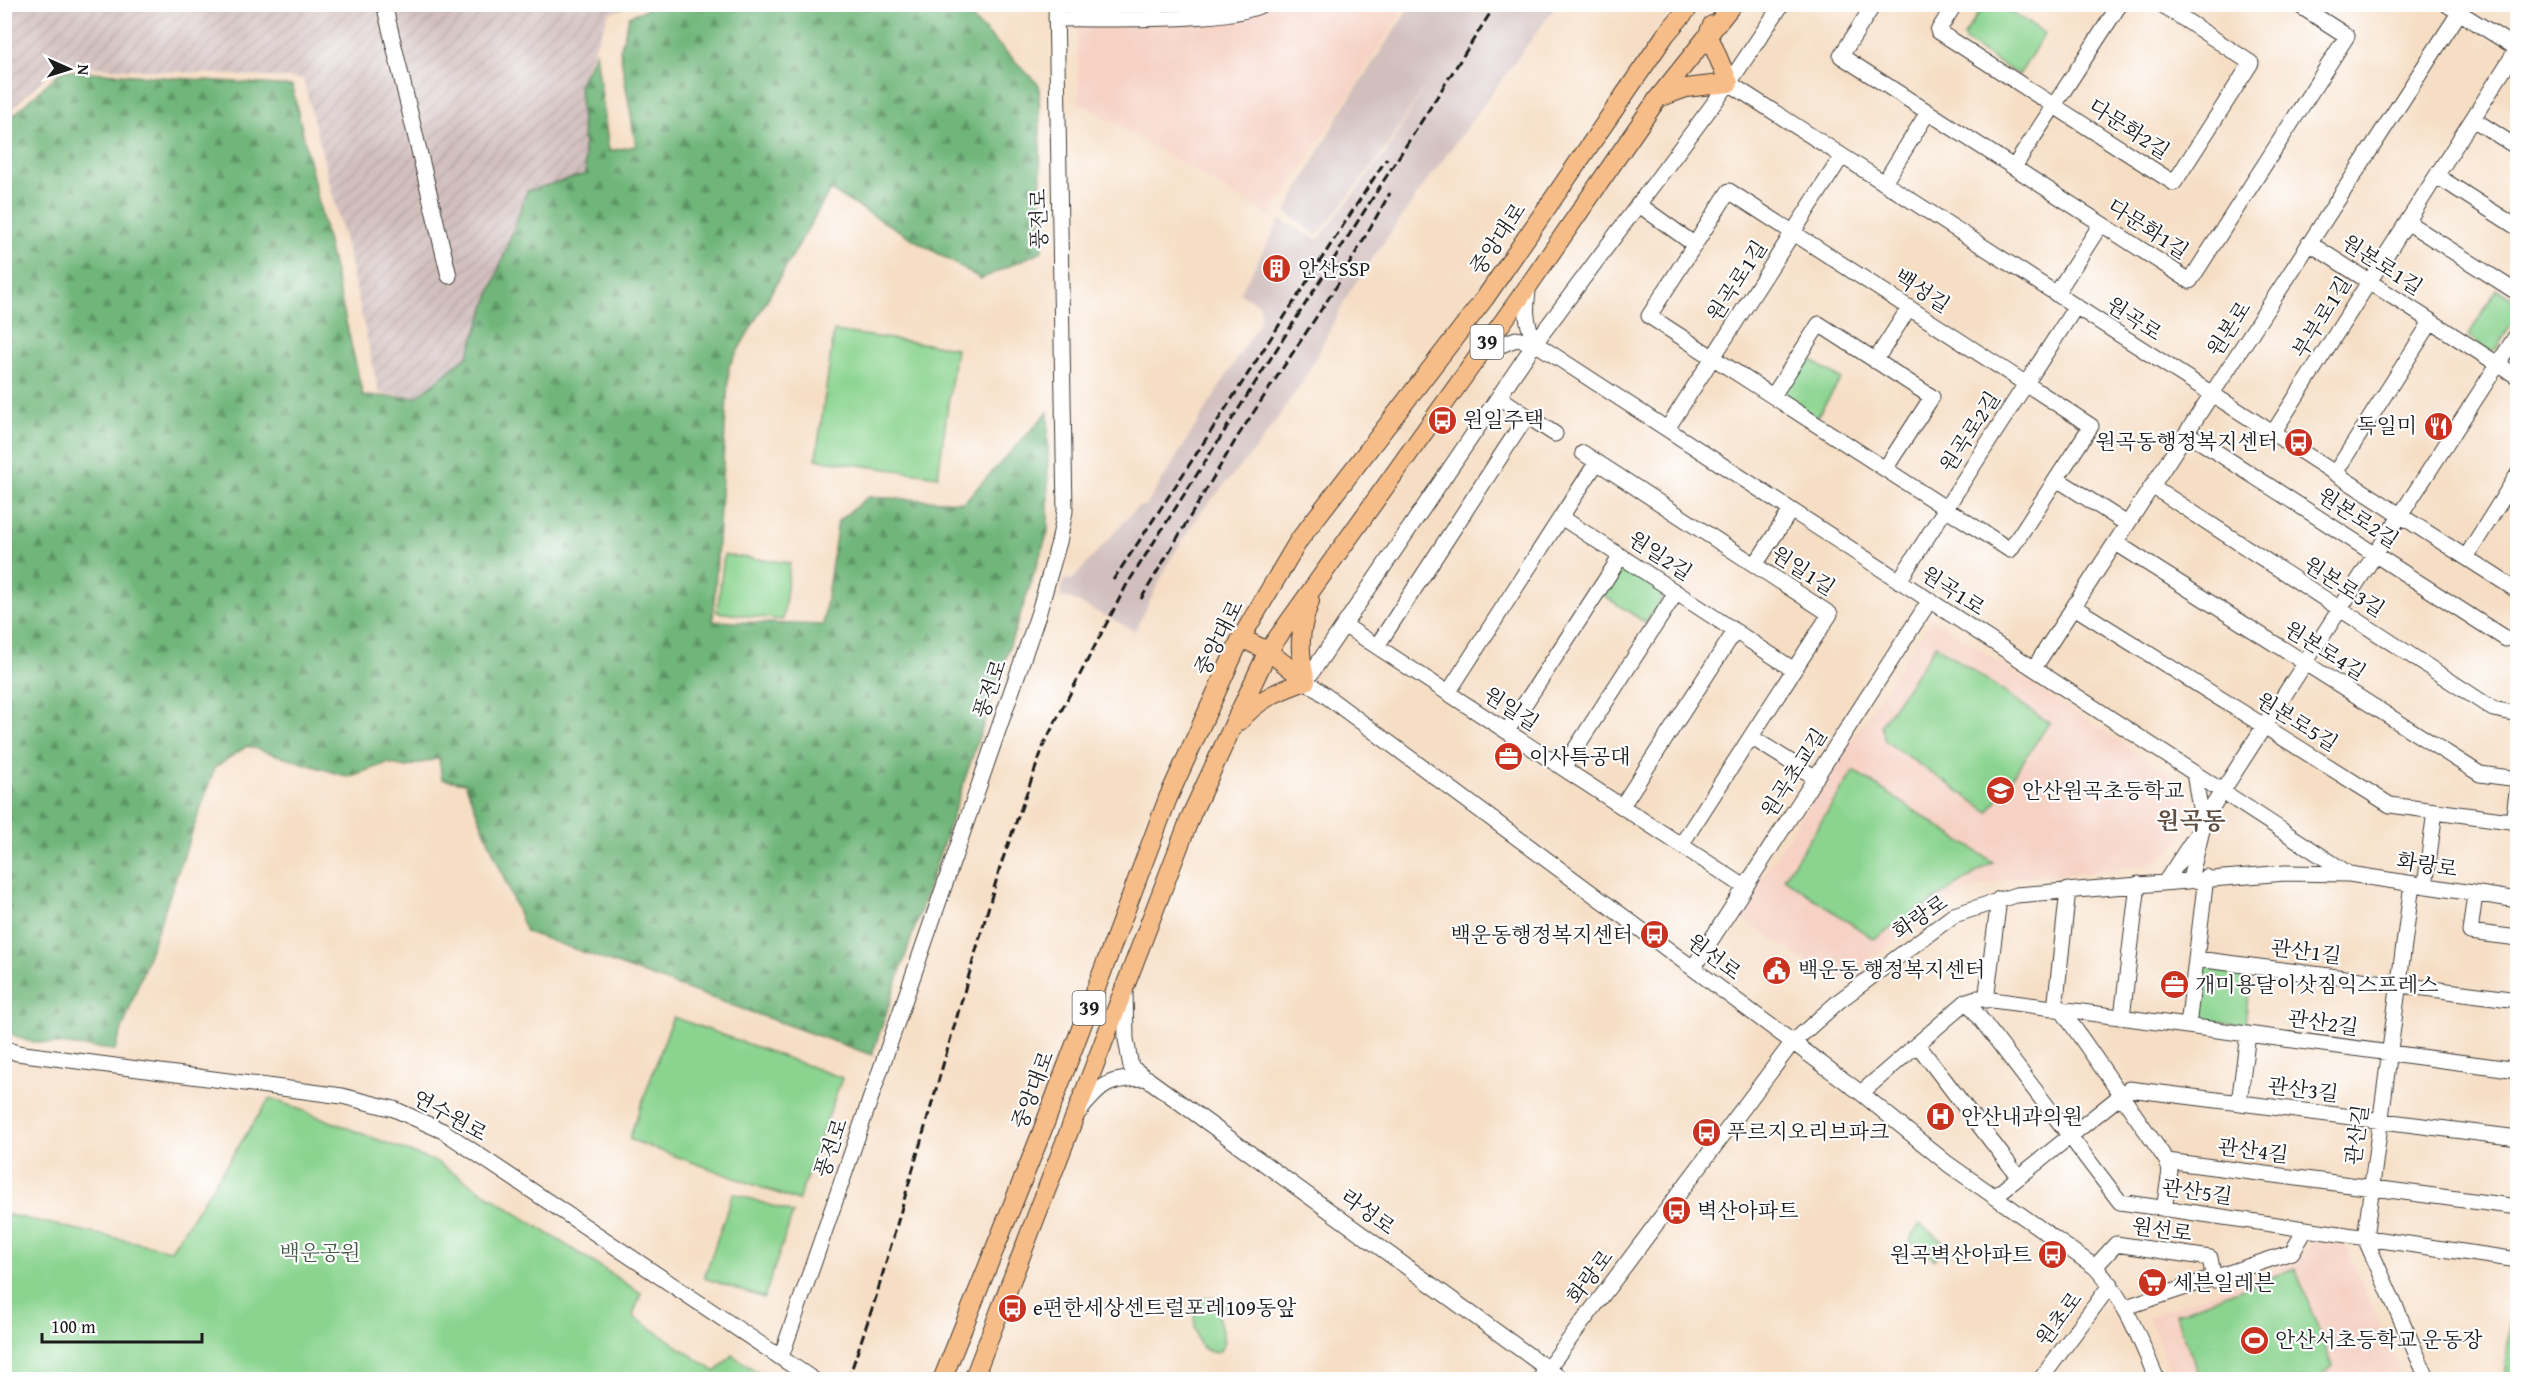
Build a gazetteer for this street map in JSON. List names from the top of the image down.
{
  "streets": {
    "main road": ["중앙대로", "39"],
    "street": [
      "다문화2길",
      "풍전로",
      "다문화1길",
      "원본로1길",
      "원곡로1길",
      "백성길",
      "부부로1길",
      "원곡로",
      "원본로",
      "원곡로2길",
      "원본로2길",
      "원일2길",
      "원일1길",
      "원본로3길",
      "원곡1로",
      "원본로4길",
      "원일길",
      "원본로5길",
      "원곡초교길",
      "화랑로",
      "관산1길",
      "원선로",
      "관산2길",
      "관산3길",
      "연수원로",
      "관산길",
      "관산4길",
      "관산5길",
      "라성로",
      "원초로"
    ]
  },
  "crossings": [
    ["풍전로", "연수원로"],
    ["중앙대로", "39"],
    ["원본로1길", "부부로1길"],
    ["원본로1길", "원곡로"],
    ["원본로1길", "원본로"],
    ["원곡로1길", "백성길"],
    ["원곡로1길", "원곡로"],
    ["원곡로1길", "원곡1로"],
    ["백성길", "원곡로2길"],
    ["부부로1길", "원곡로"],
    ["원곡로", "원본로"],
    ["원곡로", "원곡로2길"],
    ["원본로", "원본로2길"],
    ["원본로", "원본로3길"],
    ["원본로", "원곡1로"],
    ["원본로", "원본로4길"],
    ["원본로", "원본로5길"],
    ["39", "라성로"],
    ["원곡로2길", "원곡1로"],
    ["원일2길", "원일1길"],
    ["원일1길", "원일길"],
    ["원곡1로", "원곡초교길"],
    ["원곡1로", "화랑로"],
    ["원일길", "원곡초교길"],
    ["원본로5길", "관산길"],
    ["원곡초교길", "원선로"],
    ["화랑로", "원선로"],
    ["화랑로", "관산길"],
    ["화랑로", "라성로"],
    ["관산1길", "관산길"],
    ["원선로", "원초로"],
    ["관산2길", "관산길"],
    ["관산2길", "관산5길"],
    ["관산3길", "관산길"],
    ["관산길", "관산4길"],
    ["관산길", "관산5길"]
  ],
  "districts": ["원곡동"],
  "parks": ["백운공원"],
  "places": {
    "building": ["안산SSP"],
    "bus stop": [
      "원일주택",
      "원곡동행정복지센터",
      "백운동행정복지센터",
      "푸르지오리브파크",
      "벽산아파트",
      "원곡벽산아파트",
      "e편한세상센트럴포레109동앞"
    ],
    "restaurant": ["독일미"],
    "office": ["이사특공대", "개미용달이삿짐익스프레스"],
    "school or university": ["안산원곡초등학교"],
    "public building": ["백운동 행정복지센터"],
    "hospital": ["안산내과의원"],
    "supermarket": ["세븐일레븐"],
    "sports": ["안산서초등학교 운동장"]
  },
  "scale_bar": "100 m",
  "north": "right"
}
